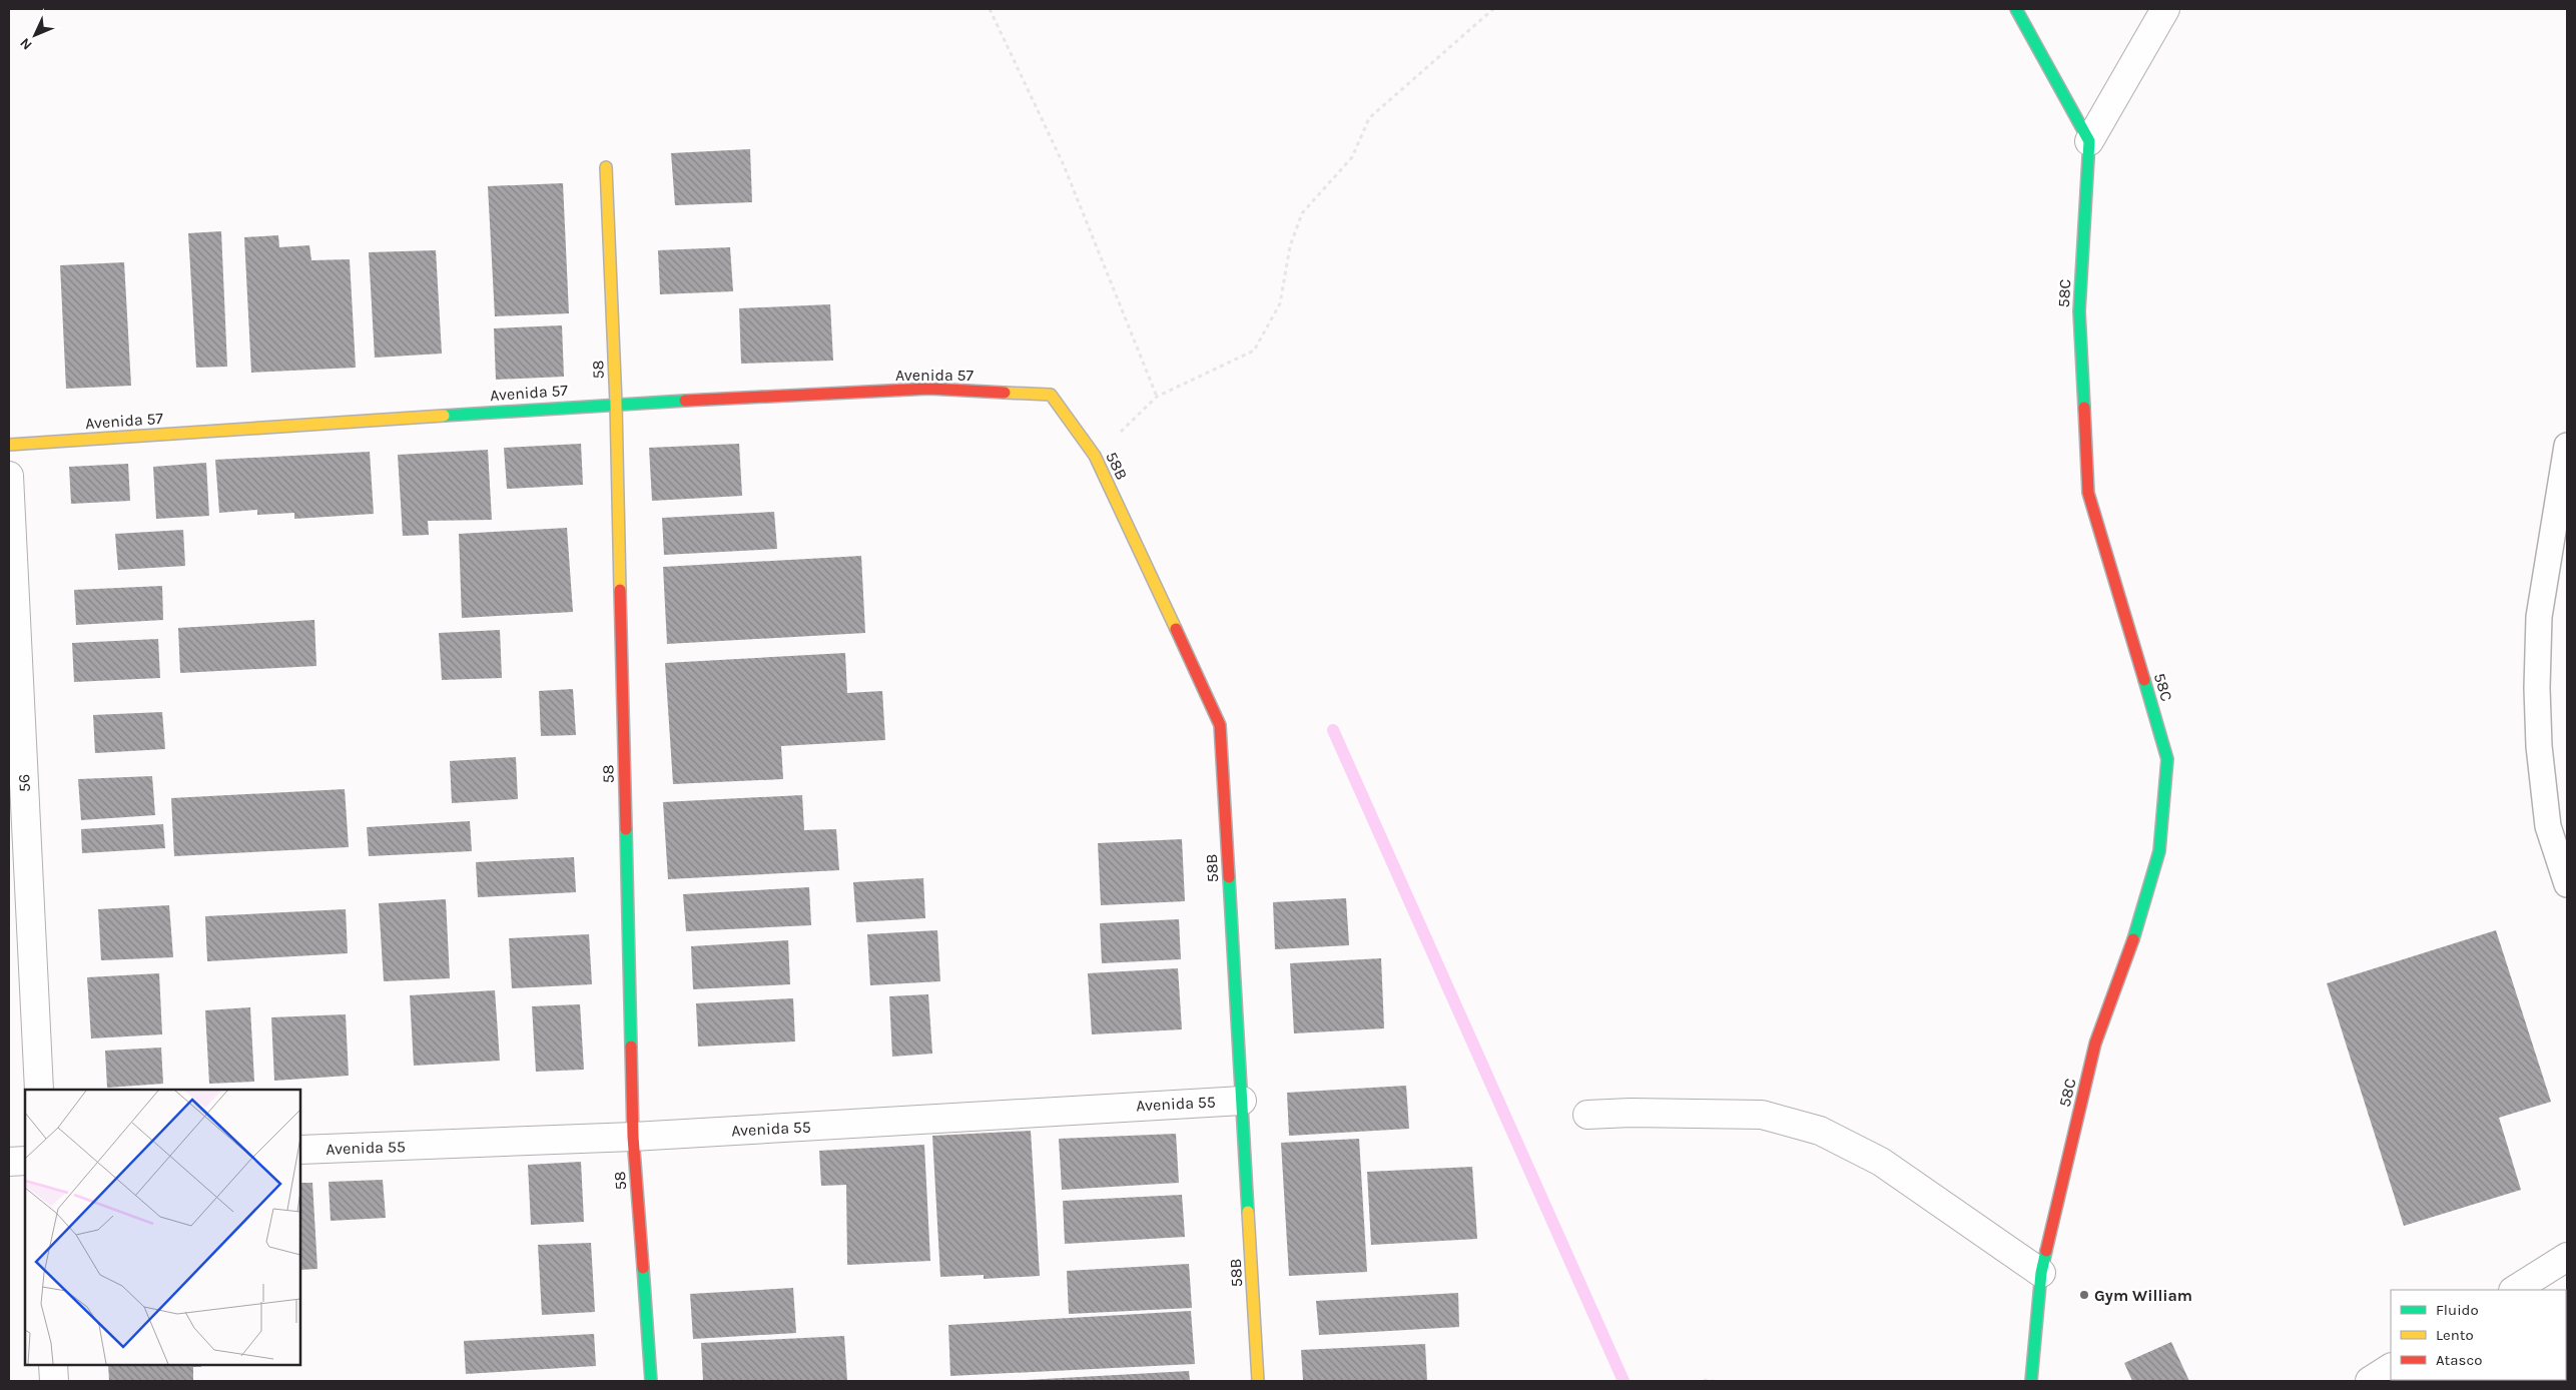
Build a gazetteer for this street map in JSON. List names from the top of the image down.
{
  "streets": {
    "street": [
      "58C",
      "58",
      "Avenida 57",
      "58B",
      "56",
      "Avenida 55"
    ]
  },
  "crossings": [
    ["58", "Avenida 57"],
    ["58", "Avenida 55"],
    ["Avenida 57", "58B"],
    ["58B", "Avenida 55"]
  ],
  "places": ["Gym William"],
  "legend": ["Fluido", "Lento", "Atasco"],
  "north": "bottom left"
}
